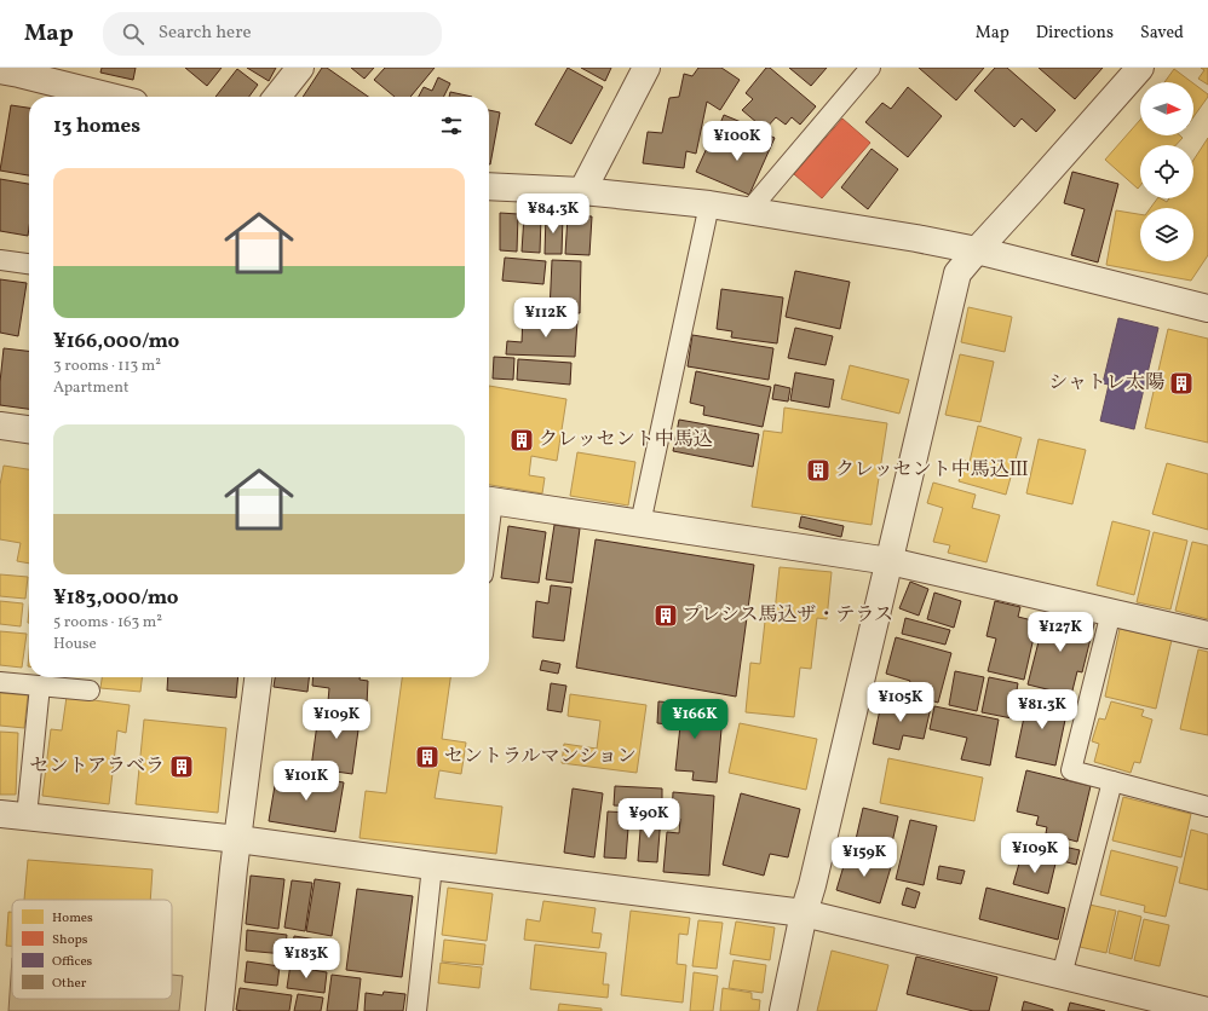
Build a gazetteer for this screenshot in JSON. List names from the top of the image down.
{
  "places": {
    "building": [
      "シャトレ太陽",
      "クレッセント中馬込",
      "クレッセント中馬込Ⅲ",
      "プレシス馬込ザ・テラス",
      "セントラルマンション",
      "セントアラベラ"
    ]
  },
  "legend": [
    "Homes",
    "Shops",
    "Offices",
    "Other"
  ],
  "north": "right",
  "page": {
    "header": "Map",
    "search": "Search here",
    "nav": ["Map", "Directions", "Saved"],
    "heading": "13 homes",
    "price": [
      "¥100K",
      "¥84.3K",
      "¥112K",
      "¥127K",
      "¥105K",
      "¥81.3K",
      "¥109K",
      "¥166K",
      "¥101K",
      "¥90K",
      "¥109K",
      "¥159K",
      "¥183K"
    ],
    "list": [
      {
        "name": "¥166,000/mo",
        "note": "3 rooms · 113 m² · Apartment"
      },
      {
        "name": "¥183,000/mo",
        "note": "5 rooms · 163 m² · House"
      }
    ]
  }
}
